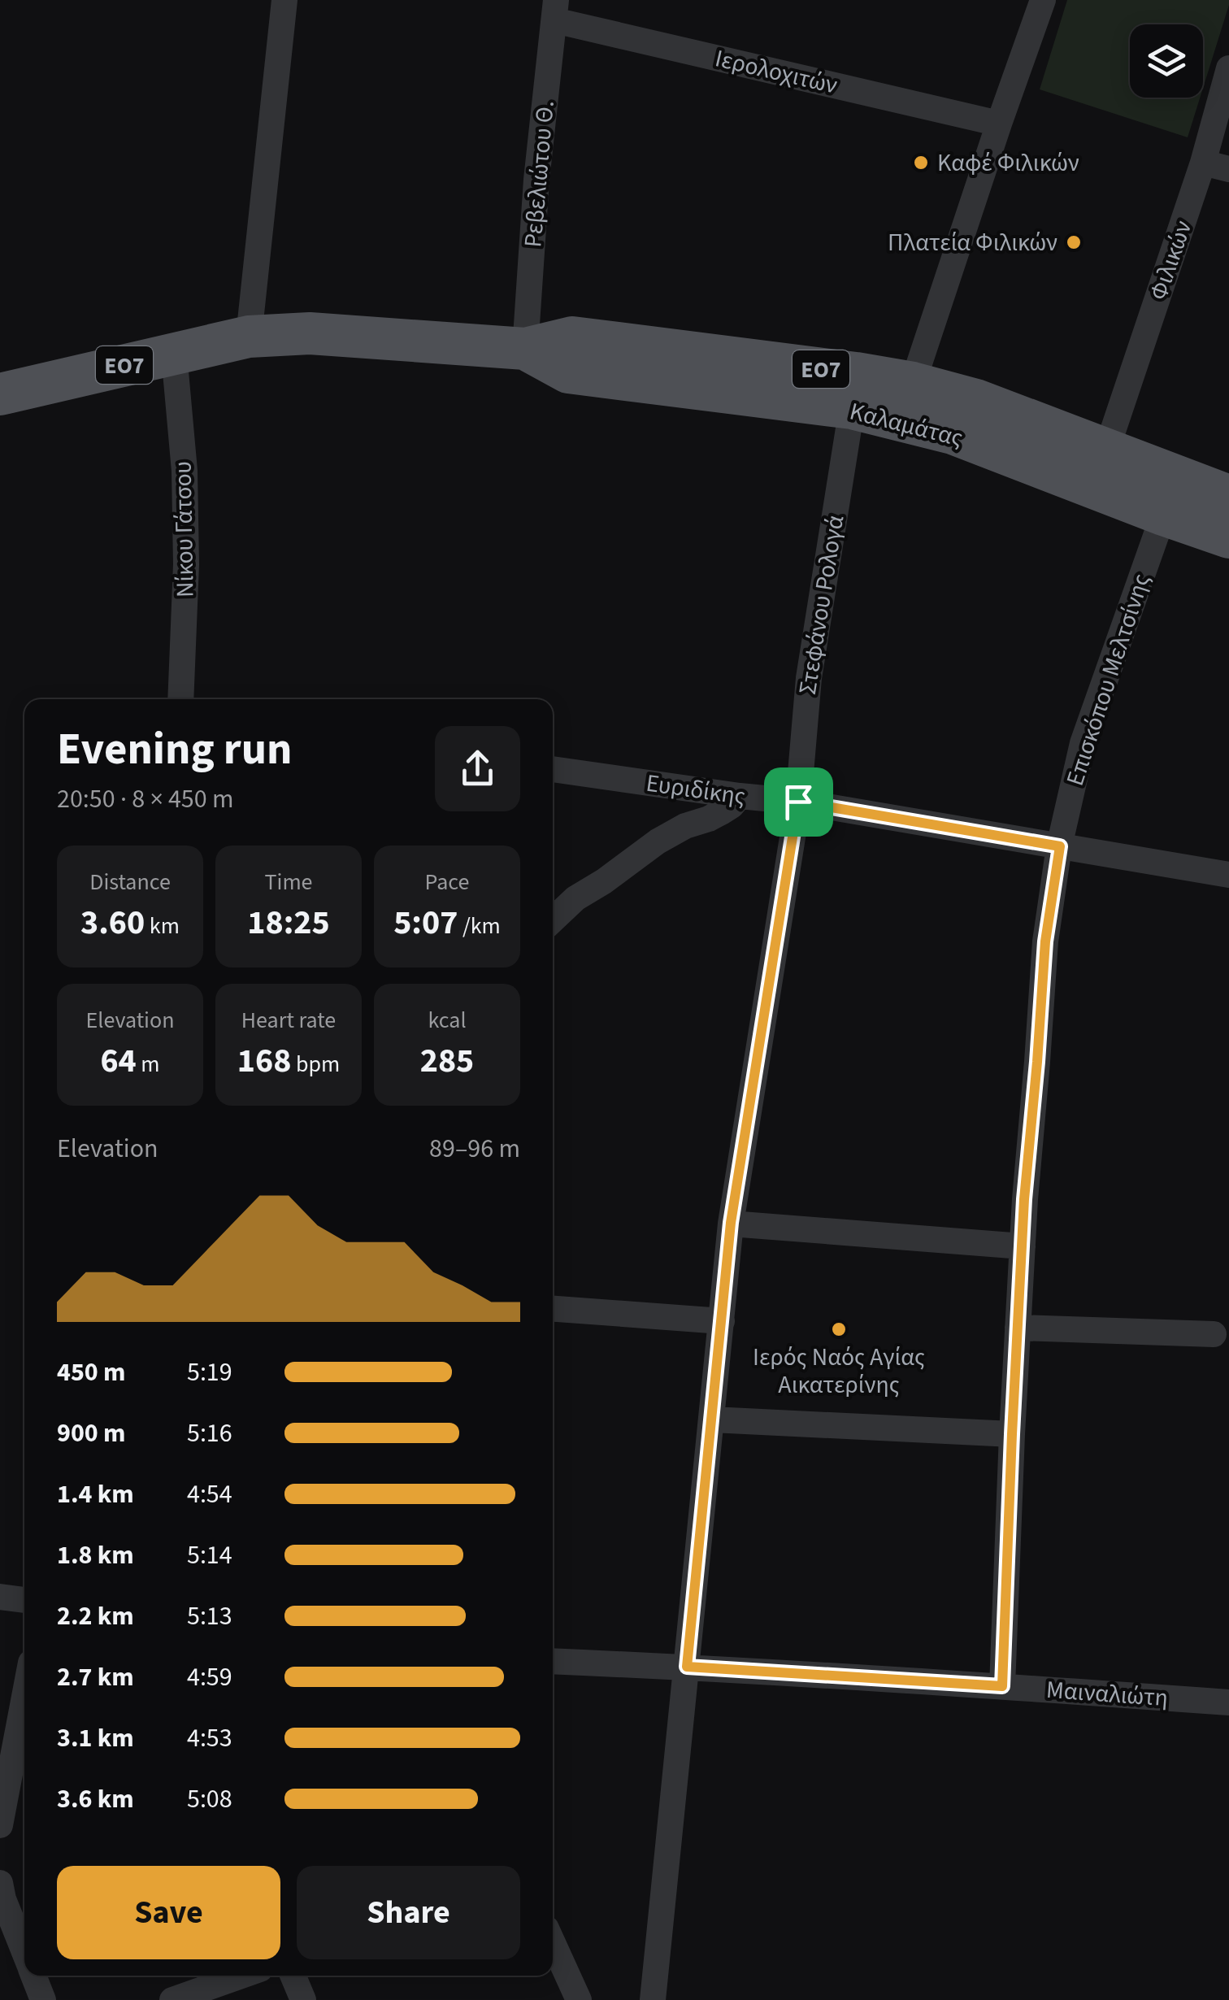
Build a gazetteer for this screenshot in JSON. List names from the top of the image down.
{
  "streets": {
    "main road": ["ΕΟ7", "Καλαμάτας"],
    "street": [
      "Ιερολοχιτών",
      "Ρεβελιώτου Θ.",
      "Φιλικών",
      "Νίκου Γάτσου",
      "Στεφάνου Ρολογά",
      "Επισκόπου Μελτσίνης",
      "Ευριδίκης",
      "Μαιναλιώτη"
    ]
  },
  "crossings": [
    ["Ιερολοχιτών", "Ρεβελιώτου Θ."],
    ["Ρεβελιώτου Θ.", "Καλαμάτας"],
    ["Φιλικών", "Καλαμάτας"],
    ["Καλαμάτας", "Νίκου Γάτσου"],
    ["Καλαμάτας", "Στεφάνου Ρολογά"],
    ["Καλαμάτας", "Επισκόπου Μελτσίνης"],
    ["Στεφάνου Ρολογά", "Ευριδίκης"],
    ["Στεφάνου Ρολογά", "Μαιναλιώτη"],
    ["Επισκόπου Μελτσίνης", "Ευριδίκης"],
    ["Επισκόπου Μελτσίνης", "Μαιναλιώτη"]
  ],
  "places": ["Καφέ Φιλικών", "Πλατεία Φιλικών", "Ιερός Ναός Αγίας Αικατερίνης"],
  "page": {
    "heading": ["Evening run", "20:50 · 8 × 450 m"],
    "stats": [
      ["Distance", "3.60 km"],
      ["Time", "18:25"],
      ["Pace", "5:07 /km"],
      ["Elevation", "64 m"],
      ["Heart rate", "168 bpm"],
      ["kcal", "285"]
    ],
    "chart": ["Elevation", "89–96 m"],
    "list": [
      {
        "name": "450 m",
        "note": "5:19"
      },
      {
        "name": "900 m",
        "note": "5:16"
      },
      {
        "name": "1.4 km",
        "note": "4:54"
      },
      {
        "name": "1.8 km",
        "note": "5:14"
      },
      {
        "name": "2.2 km",
        "note": "5:13"
      },
      {
        "name": "2.7 km",
        "note": "4:59"
      },
      {
        "name": "3.1 km",
        "note": "4:53"
      },
      {
        "name": "3.6 km",
        "note": "5:08"
      }
    ],
    "buttons": ["Save", "Share"]
  }
}
